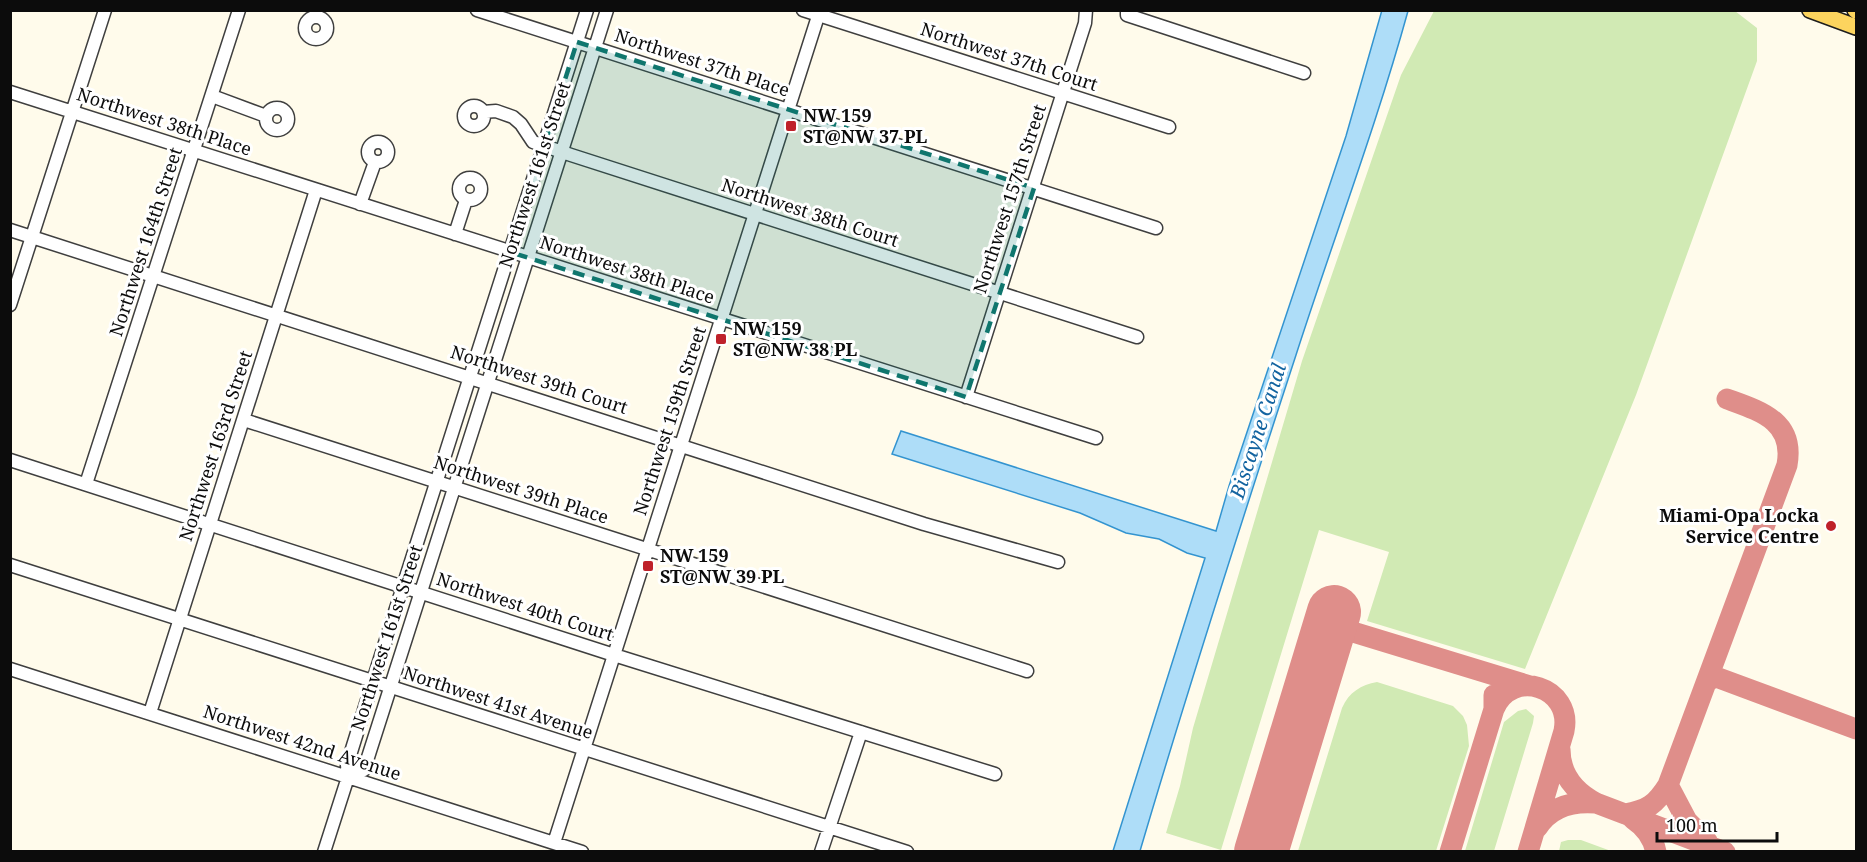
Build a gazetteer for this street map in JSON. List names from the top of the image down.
{
  "streets": {
    "street": [
      "Northwest 37th Court",
      "Northwest 37th Place",
      "Northwest 38th Place",
      "Northwest 161st Street",
      "Northwest 157th Street",
      "Northwest 38th Court",
      "Northwest 164th Street",
      "Northwest 39th Court",
      "Northwest 159th Street",
      "Northwest 163rd Street",
      "Northwest 39th Place",
      "Northwest 40th Court",
      "Northwest 41st Avenue",
      "Northwest 42nd Avenue"
    ]
  },
  "crossings": [
    ["Northwest 37th Court", "Northwest 157th Street"],
    ["Northwest 37th Court", "Northwest 159th Street"],
    ["Northwest 37th Place", "Northwest 161st Street"],
    ["Northwest 37th Place", "Northwest 157th Street"],
    ["Northwest 37th Place", "Northwest 159th Street"],
    ["Northwest 38th Place", "Northwest 161st Street"],
    ["Northwest 38th Place", "Northwest 157th Street"],
    ["Northwest 38th Place", "Northwest 164th Street"],
    ["Northwest 38th Place", "Northwest 159th Street"],
    ["Northwest 38th Place", "Northwest 163rd Street"],
    ["Northwest 161st Street", "Northwest 38th Court"],
    ["Northwest 161st Street", "Northwest 39th Court"],
    ["Northwest 161st Street", "Northwest 39th Place"],
    ["Northwest 161st Street", "Northwest 40th Court"],
    ["Northwest 161st Street", "Northwest 41st Avenue"],
    ["Northwest 161st Street", "Northwest 42nd Avenue"],
    ["Northwest 157th Street", "Northwest 38th Court"],
    ["Northwest 38th Court", "Northwest 159th Street"],
    ["Northwest 164th Street", "Northwest 39th Court"],
    ["Northwest 164th Street", "Northwest 40th Court"],
    ["Northwest 39th Court", "Northwest 159th Street"],
    ["Northwest 39th Court", "Northwest 163rd Street"],
    ["Northwest 159th Street", "Northwest 39th Place"],
    ["Northwest 159th Street", "Northwest 40th Court"],
    ["Northwest 159th Street", "Northwest 41st Avenue"],
    ["Northwest 159th Street", "Northwest 42nd Avenue"],
    ["Northwest 163rd Street", "Northwest 39th Place"],
    ["Northwest 163rd Street", "Northwest 40th Court"],
    ["Northwest 163rd Street", "Northwest 41st Avenue"],
    ["Northwest 163rd Street", "Northwest 42nd Avenue"]
  ],
  "water": ["Biscayne Canal"],
  "places": {
    "transit": ["NW 159 ST@NW 37 PL", "NW 159 ST@NW 38 PL", "NW 159 ST@NW 39 PL"],
    "other": ["Miami-Opa Locka Service Centre"]
  },
  "scale_bar": "100 m"
}
